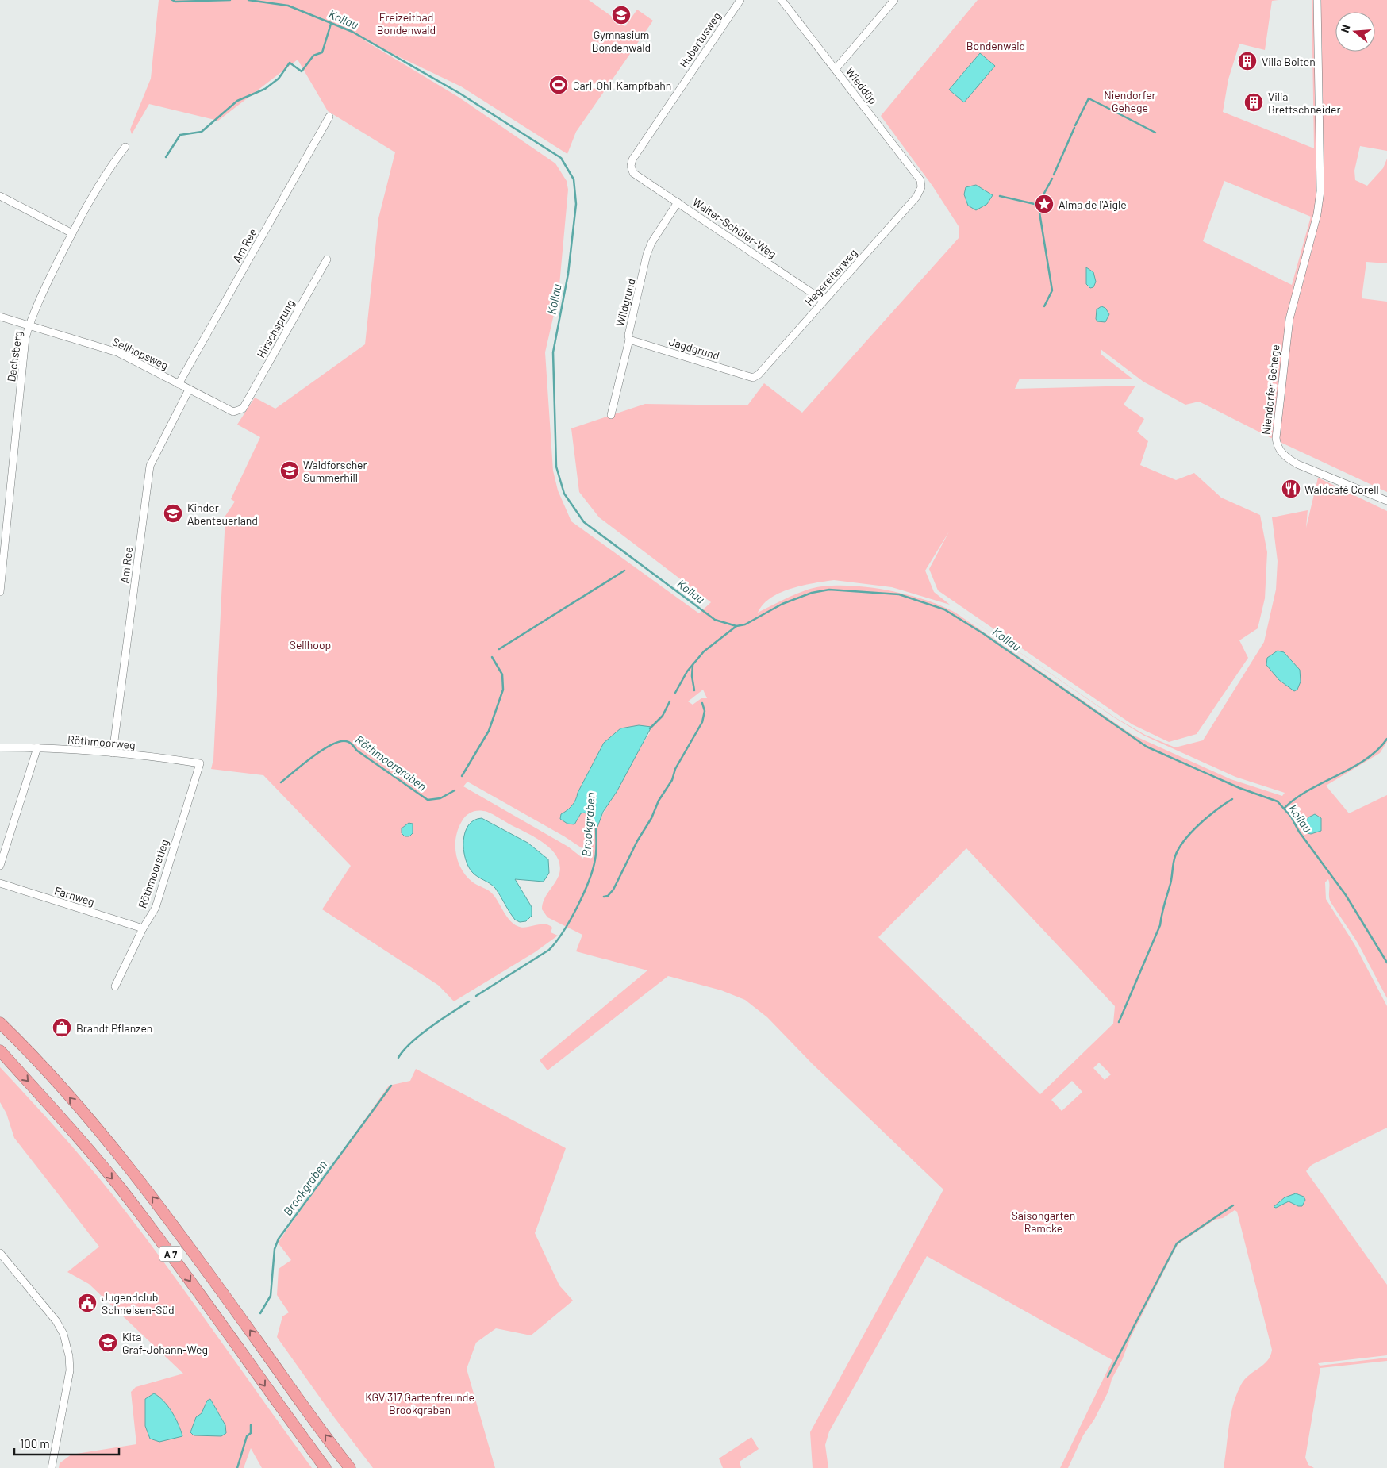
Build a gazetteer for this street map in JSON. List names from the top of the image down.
{
  "streets": {
    "highway": ["A 7"],
    "street": [
      "Hubertusweg",
      "Wieddüp",
      "Walter-Schüler-Weg",
      "Am Ree",
      "Hegereiterweg",
      "Wildgrund",
      "Hirschsprung",
      "Jagdgrund",
      "Sellhopsweg",
      "Dachsberg",
      "Niendorfer Gehege",
      "Röthmoorweg",
      "Röthmoorstieg",
      "Farnweg"
    ]
  },
  "crossings": [
    ["Hubertusweg", "Walter-Schüler-Weg"],
    ["Wieddüp", "Hegereiterweg"],
    ["Walter-Schüler-Weg", "Hegereiterweg"],
    ["Walter-Schüler-Weg", "Wildgrund"],
    ["Am Ree", "Sellhopsweg"],
    ["Am Ree", "Röthmoorweg"],
    ["Hegereiterweg", "Jagdgrund"],
    ["Wildgrund", "Jagdgrund"],
    ["Hirschsprung", "Sellhopsweg"],
    ["Sellhopsweg", "Dachsberg"],
    ["Röthmoorweg", "Röthmoorstieg"],
    ["Röthmoorstieg", "Farnweg"]
  ],
  "water": ["Kollau", "Röthmoorgraben", "Brookgraben"],
  "parks": [
    "Freizeitbad Bondenwald",
    "Bondenwald",
    "Niendorfer Gehege",
    "Sellhoop",
    "Saisongarten Ramcke",
    "KGV 317 Gartenfreunde Brookgraben"
  ],
  "places": {
    "school or university": [
      "Gymnasium Bondenwald",
      "Waldforscher Summerhill",
      "Kinder Abenteuerland",
      "Kita Graf-Johann-Weg"
    ],
    "building": ["Villa Bolten", "Villa Brettschneider"],
    "sports": ["Carl-Ohl-Kampfbahn"],
    "place": ["Alma de l'Aigle"],
    "restaurant": ["Waldcafé Corell"],
    "shop": ["Brandt Pflanzen"],
    "public building": ["Jugendclub Schnelsen-Süd"]
  },
  "scale_bar": "100 m",
  "north": "left"
}
